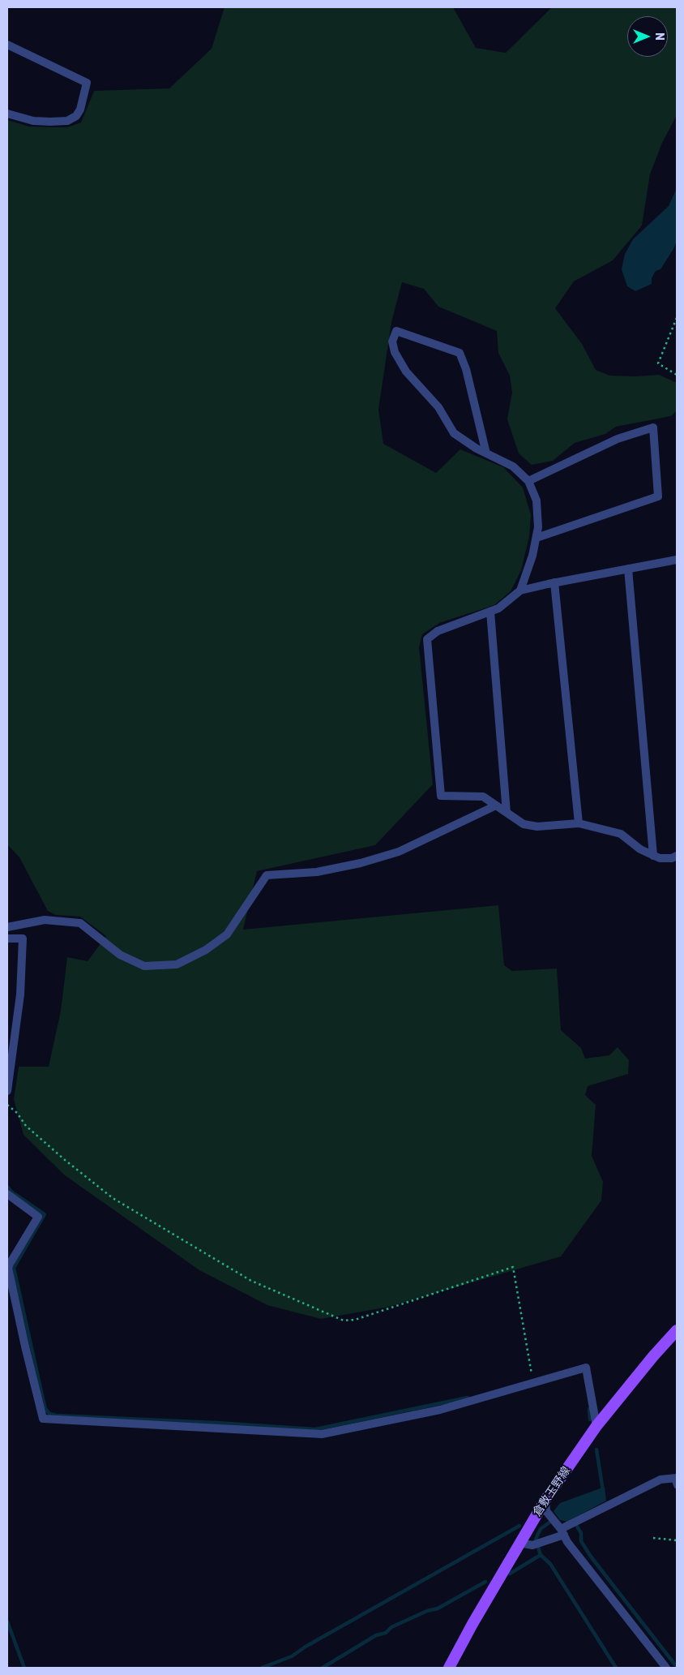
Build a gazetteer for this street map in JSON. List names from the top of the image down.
{
  "streets": {
    "main road": ["倉敷玉野線"]
  },
  "north": "right"
}
